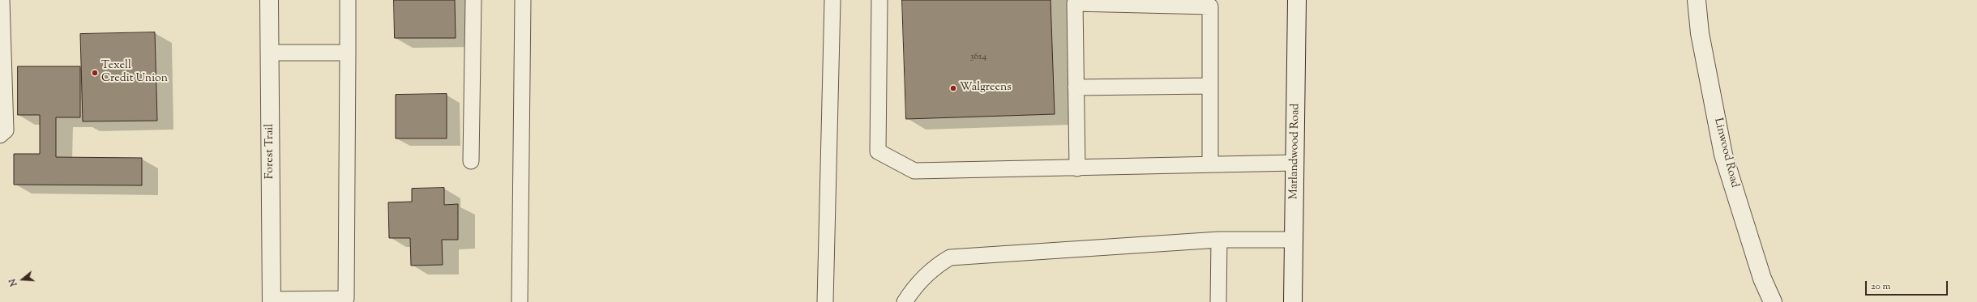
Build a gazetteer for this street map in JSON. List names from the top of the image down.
{
  "streets": {
    "street": ["Forest Trail", "Marlandwood Road", "Linwood Road"]
  },
  "places": ["Texell Credit Union", "Walgreens"],
  "house_numbers": ["3614"],
  "scale_bar": "20 m",
  "north": "left"
}
